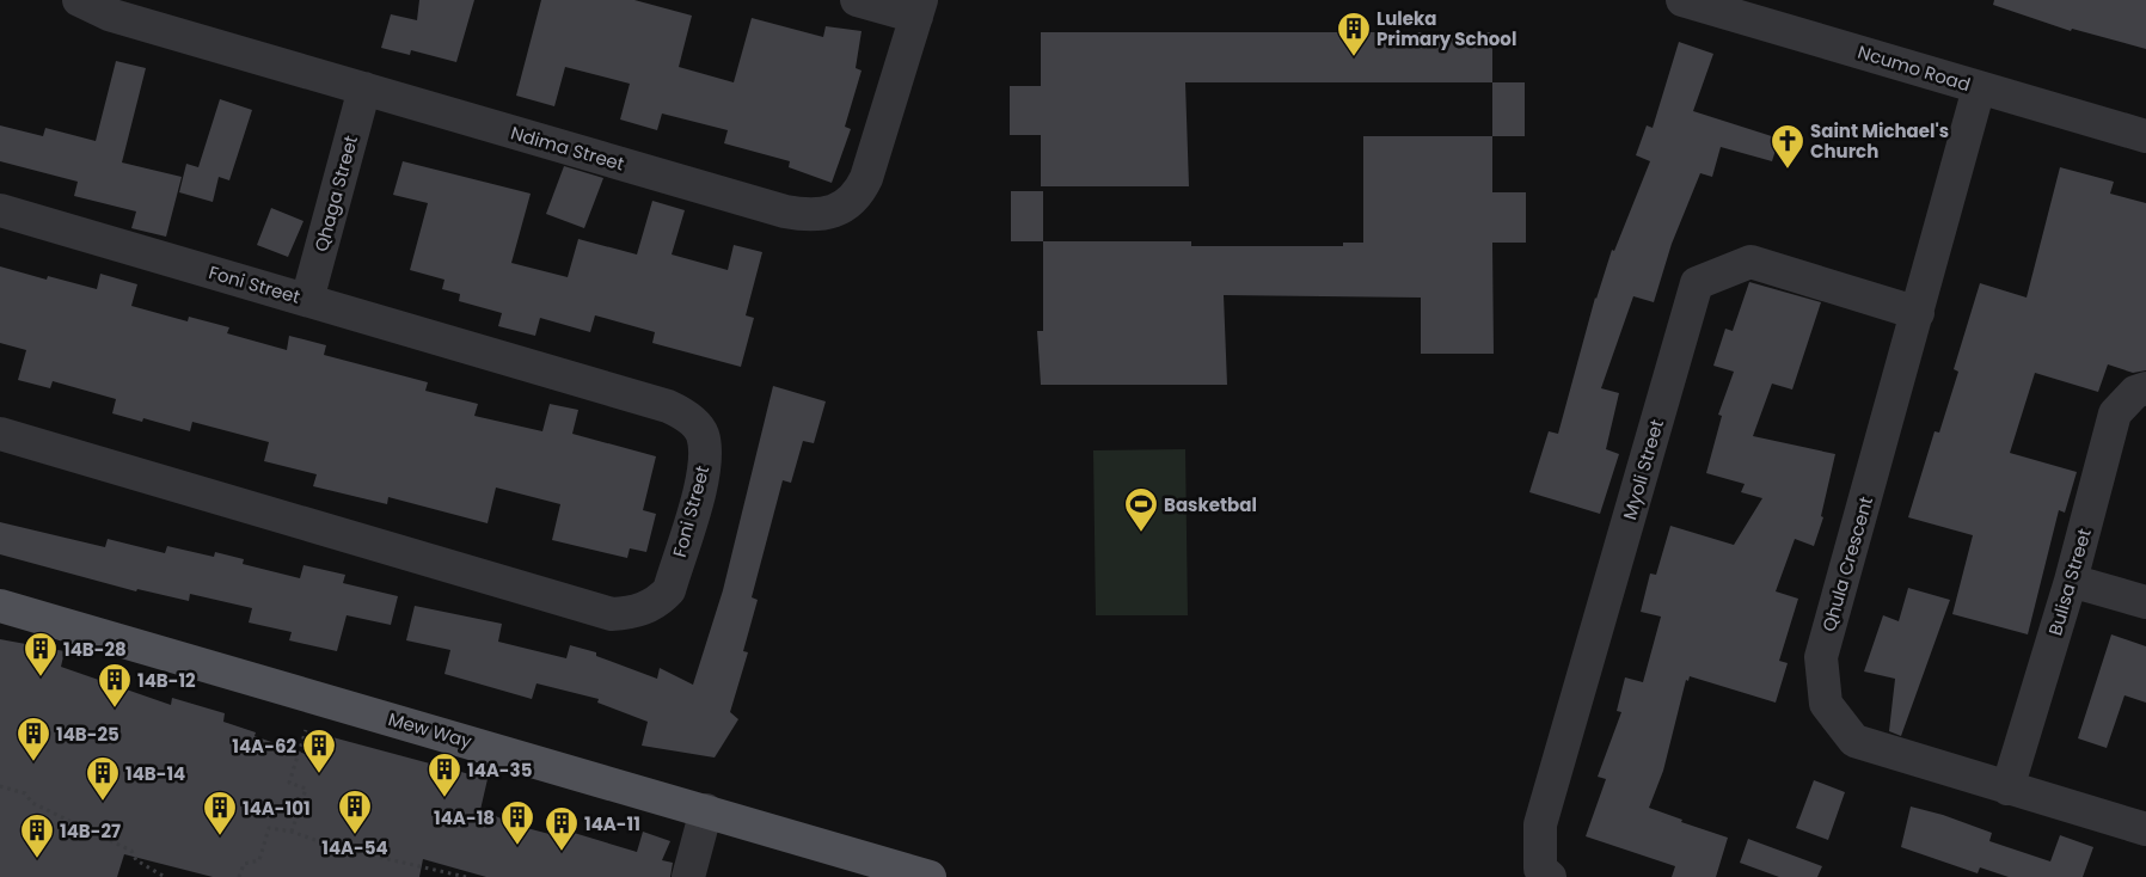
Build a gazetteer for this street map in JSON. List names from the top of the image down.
{
  "streets": {
    "main road": ["Mew Way"],
    "street": [
      "Ncumo Road",
      "Ndima Street",
      "Qhaga Street",
      "Foni Street",
      "Myoli Street",
      "Qhula Crescent",
      "Bulisa Street"
    ]
  },
  "crossings": [
    ["Ncumo Road", "Qhula Crescent"],
    ["Ndima Street", "Qhaga Street"],
    ["Qhaga Street", "Foni Street"],
    ["Myoli Street", "Qhula Crescent"],
    ["Qhula Crescent", "Bulisa Street"]
  ],
  "places": {
    "building": [
      "Luleka Primary School",
      "14B-28",
      "14B-12",
      "14B-25",
      "14A-62",
      "14A-35",
      "14B-14",
      "14A-54",
      "14A-101",
      "14A-18",
      "14A-11",
      "14B-27"
    ],
    "church": ["Saint Michael's Church"],
    "sports": ["Basketbal"]
  }
}
